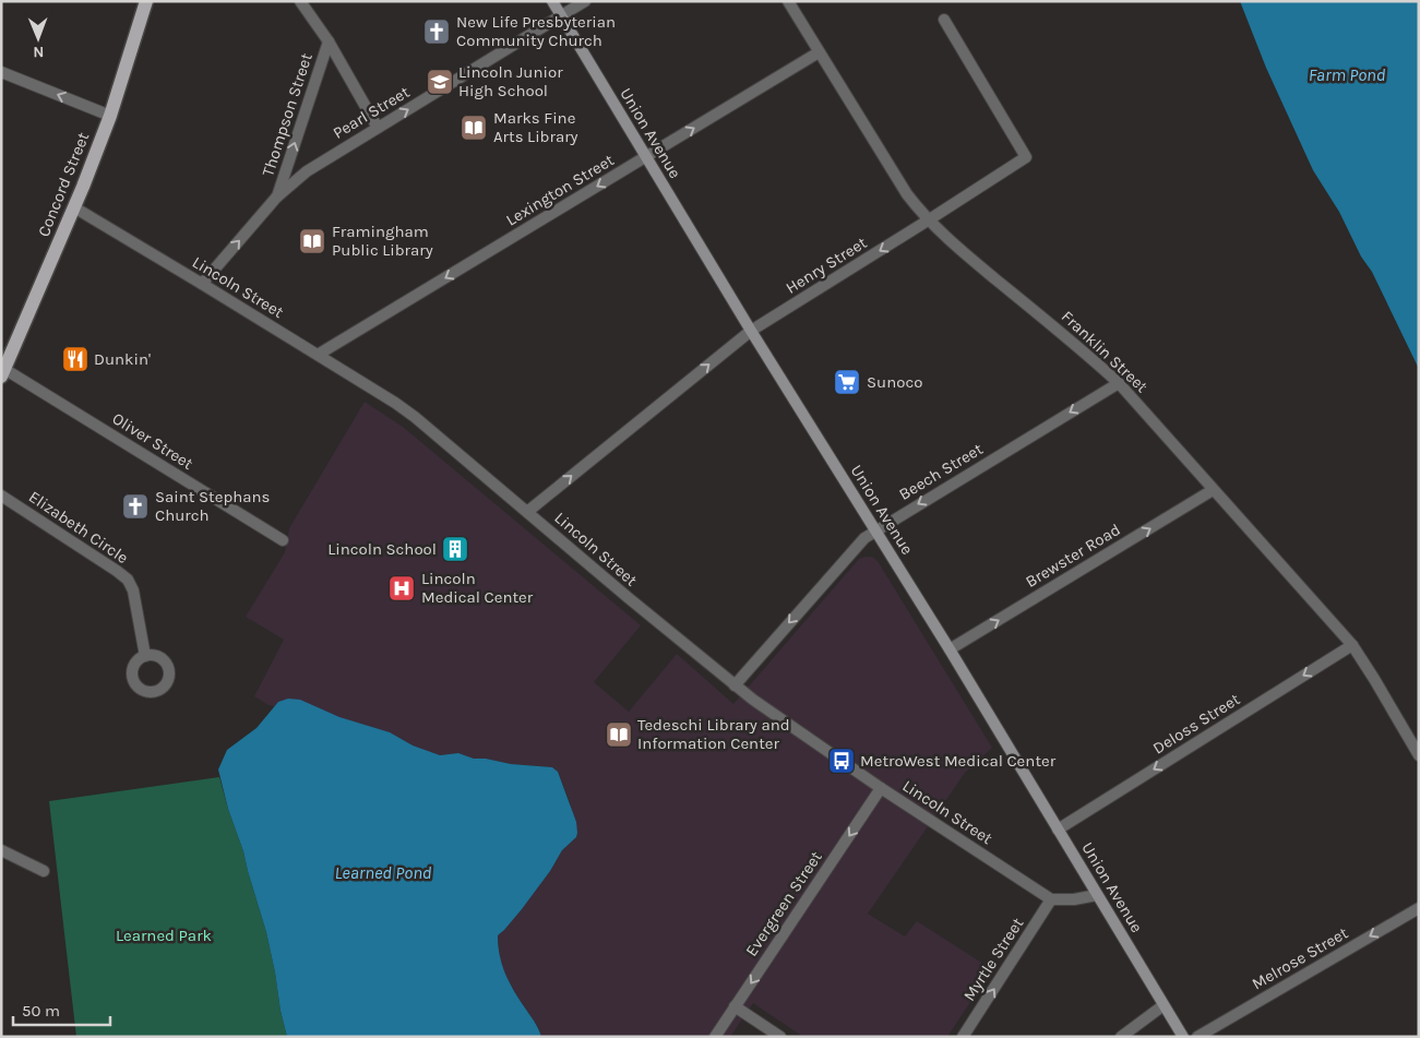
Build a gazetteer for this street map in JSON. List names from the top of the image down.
{
  "streets": {
    "main road": ["Union Avenue", "Concord Street"],
    "street": [
      "Pearl Street",
      "Thompson Street",
      "Lexington Street",
      "Henry Street",
      "Lincoln Street",
      "Franklin Street",
      "Oliver Street",
      "Beech Street",
      "Elizabeth Circle",
      "Brewster Road",
      "Deloss Street",
      "Evergreen Street",
      "Melrose Street",
      "Myrtle Street"
    ]
  },
  "crossings": [
    ["Pearl Street", "Thompson Street"],
    ["Pearl Street", "Union Avenue"],
    ["Pearl Street", "Lincoln Street"],
    ["Union Avenue", "Lexington Street"],
    ["Union Avenue", "Henry Street"],
    ["Union Avenue", "Beech Street"],
    ["Union Avenue", "Brewster Road"],
    ["Union Avenue", "Deloss Street"],
    ["Concord Street", "Lincoln Street"],
    ["Concord Street", "Oliver Street"],
    ["Lexington Street", "Lincoln Street"],
    ["Lexington Street", "Franklin Street"],
    ["Henry Street", "Lincoln Street"],
    ["Henry Street", "Franklin Street"],
    ["Lincoln Street", "Beech Street"],
    ["Lincoln Street", "Evergreen Street"],
    ["Lincoln Street", "Myrtle Street"],
    ["Franklin Street", "Beech Street"],
    ["Franklin Street", "Brewster Road"],
    ["Franklin Street", "Deloss Street"]
  ],
  "one_way": [
    "Pearl Street",
    "Thompson Street",
    "Beech Street",
    "Brewster Road",
    "Deloss Street",
    "Evergreen Street",
    "Melrose Street",
    "Myrtle Street"
  ],
  "water": ["Farm Pond", "Learned Pond"],
  "parks": ["Learned Park"],
  "places": {
    "church": ["New Life Presbyterian Community Church", "Saint Stephans Church"],
    "school or university": ["Lincoln Junior High School"],
    "library": ["Marks Fine Arts Library", "Framingham Public Library", "Tedeschi Library and Information Center"],
    "restaurant": ["Dunkin'"],
    "supermarket": ["Sunoco"],
    "building": ["Lincoln School"],
    "hospital": ["Lincoln Medical Center"],
    "bus stop": ["MetroWest Medical Center"]
  },
  "scale_bar": "50 m",
  "north": "bottom"
}
